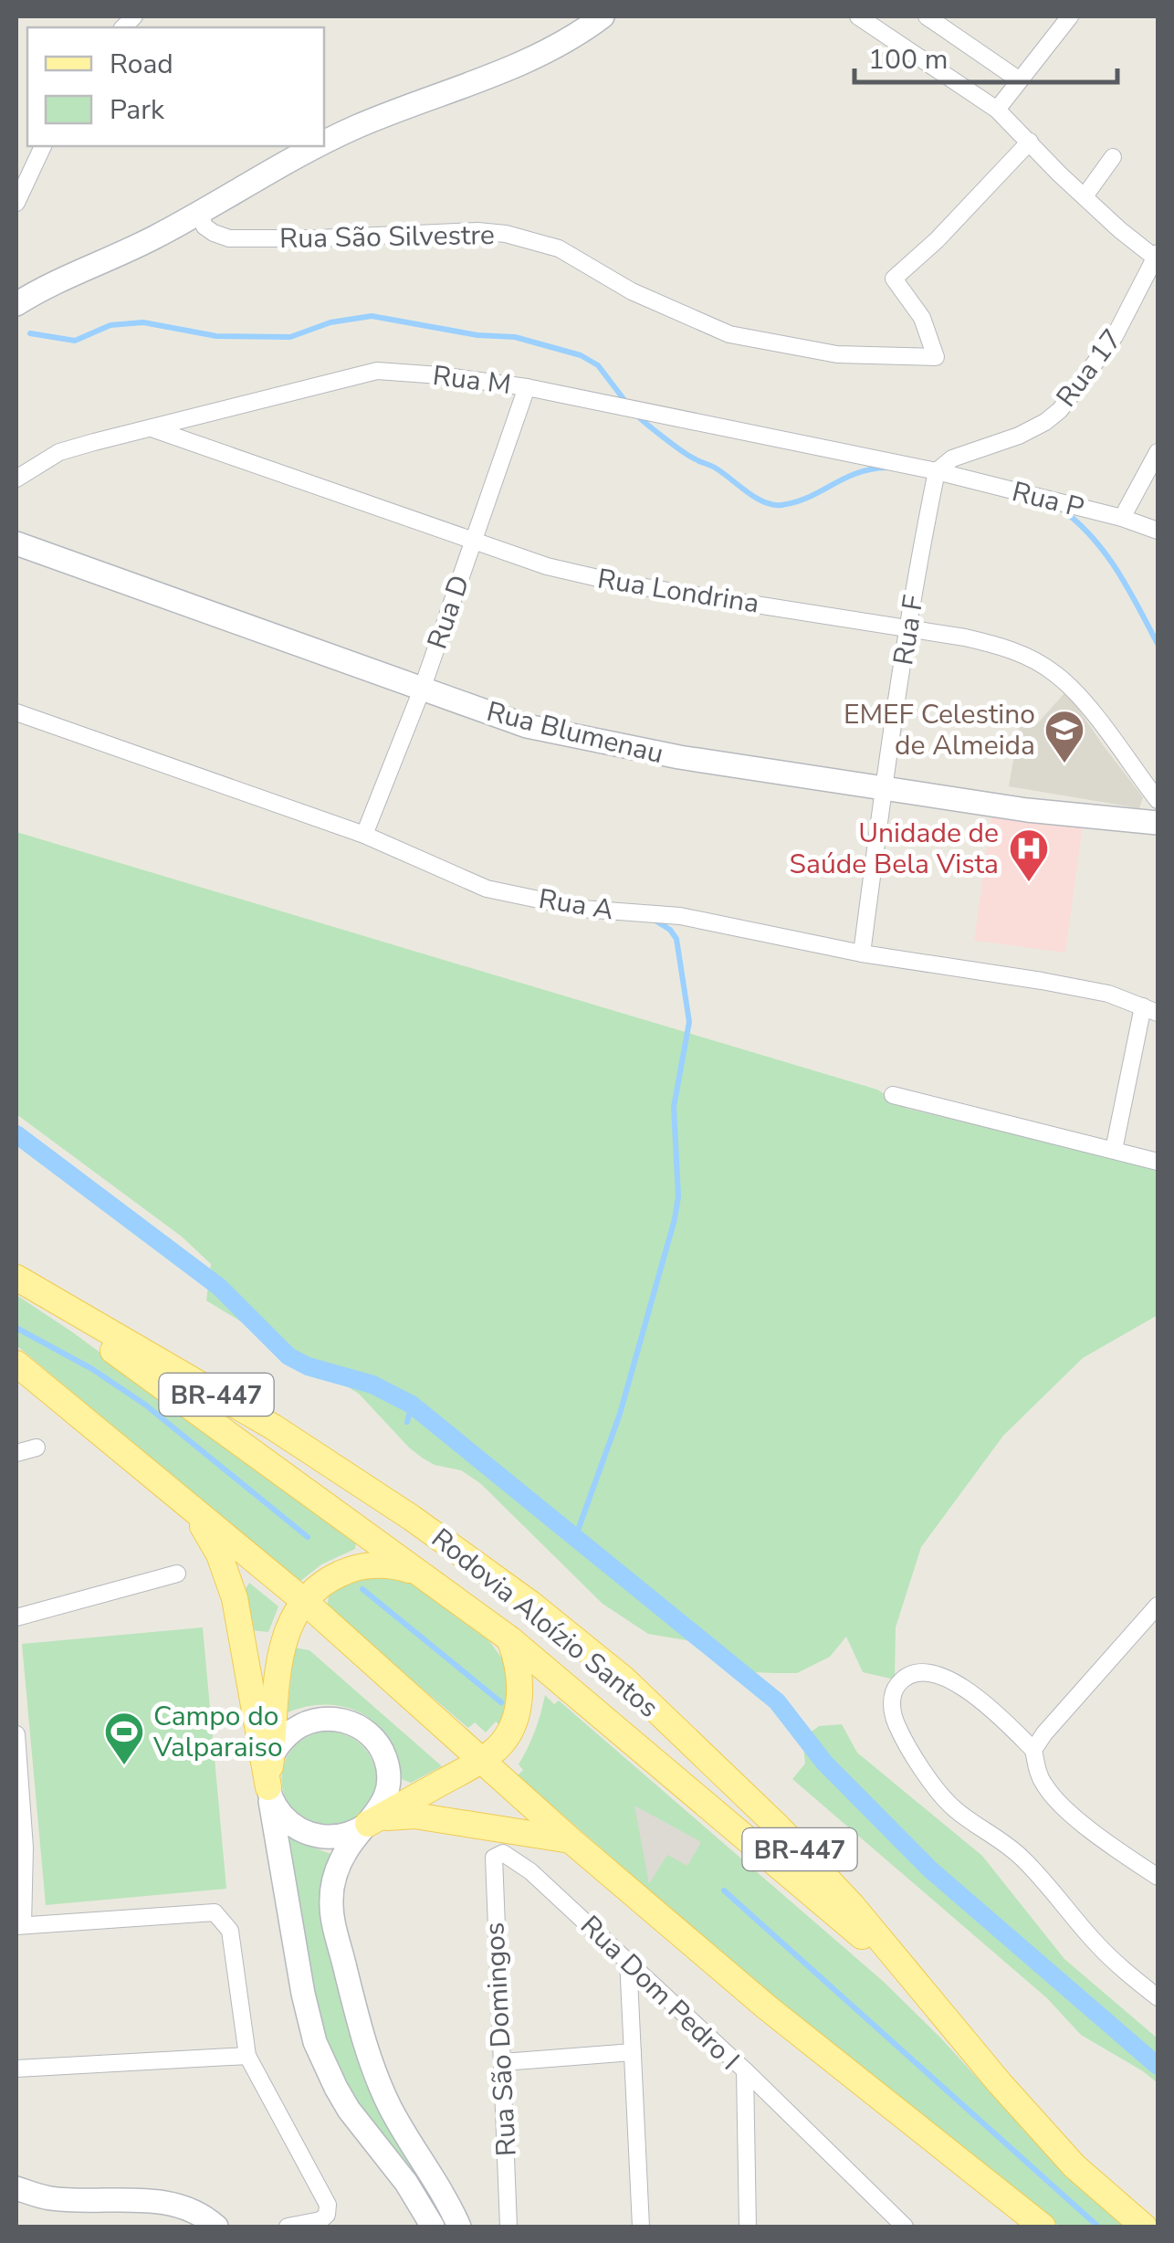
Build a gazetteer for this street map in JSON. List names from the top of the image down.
{
  "streets": {
    "main road": ["BR-447", "Rodovia Aloízio Santos"],
    "street": [
      "Rua São Silvestre",
      "Rua 17",
      "Rua M",
      "Rua P",
      "Rua Londrina",
      "Rua D",
      "Rua F",
      "Rua Blumenau",
      "Rua A",
      "Rua Dom Pedro I",
      "Rua São Domingos"
    ]
  },
  "crossings": [
    ["Rua 17", "Rua M"],
    ["Rua 17", "Rua P"],
    ["Rua 17", "Rua F"],
    ["Rua M", "Rua P"],
    ["Rua M", "Rua Londrina"],
    ["Rua M", "Rua D"],
    ["Rua M", "Rua F"],
    ["Rua P", "Rua F"],
    ["Rua Londrina", "Rua D"],
    ["Rua Londrina", "Rua F"],
    ["Rua D", "Rua Blumenau"],
    ["Rua D", "Rua A"],
    ["Rua F", "Rua Blumenau"],
    ["Rua F", "Rua A"],
    ["Rua Dom Pedro I", "Rua São Domingos"]
  ],
  "places": {
    "school or university": ["EMEF Celestino de Almeida"],
    "hospital": ["Unidade de Saúde Bela Vista"],
    "sports": ["Campo do Valparaiso"]
  },
  "legend": ["Road", "Park"],
  "scale_bar": "100 m"
}
